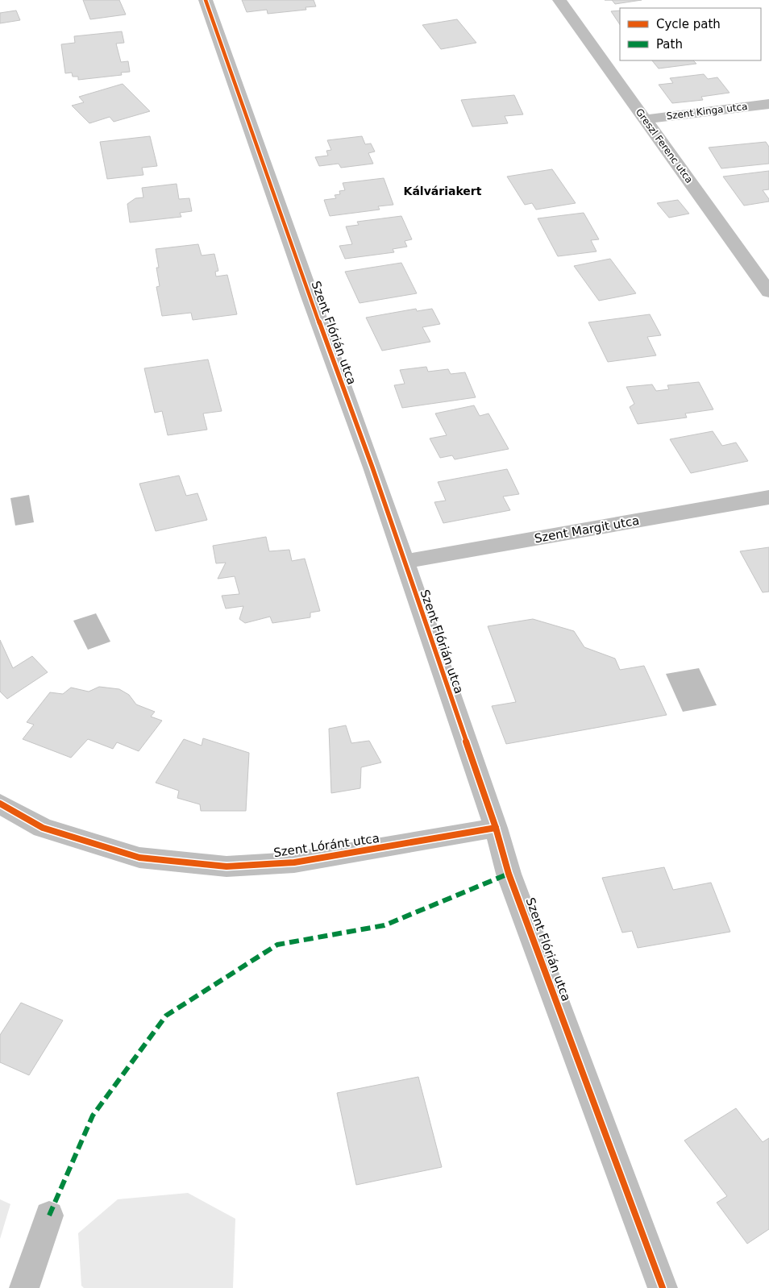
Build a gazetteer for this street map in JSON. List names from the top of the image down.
{
  "streets": {
    "street": [
      "Szent Kinga utca",
      "Greszl Ferenc utca",
      "Szent Flórián utca",
      "Szent Margit utca",
      "Szent Lóránt utca"
    ]
  },
  "crossings": [
    ["Szent Kinga utca", "Greszl Ferenc utca"],
    ["Szent Flórián utca", "Szent Margit utca"],
    ["Szent Flórián utca", "Szent Lóránt utca"]
  ],
  "districts": ["Kálváriakert"],
  "legend": ["Cycle path", "Path"]
}
